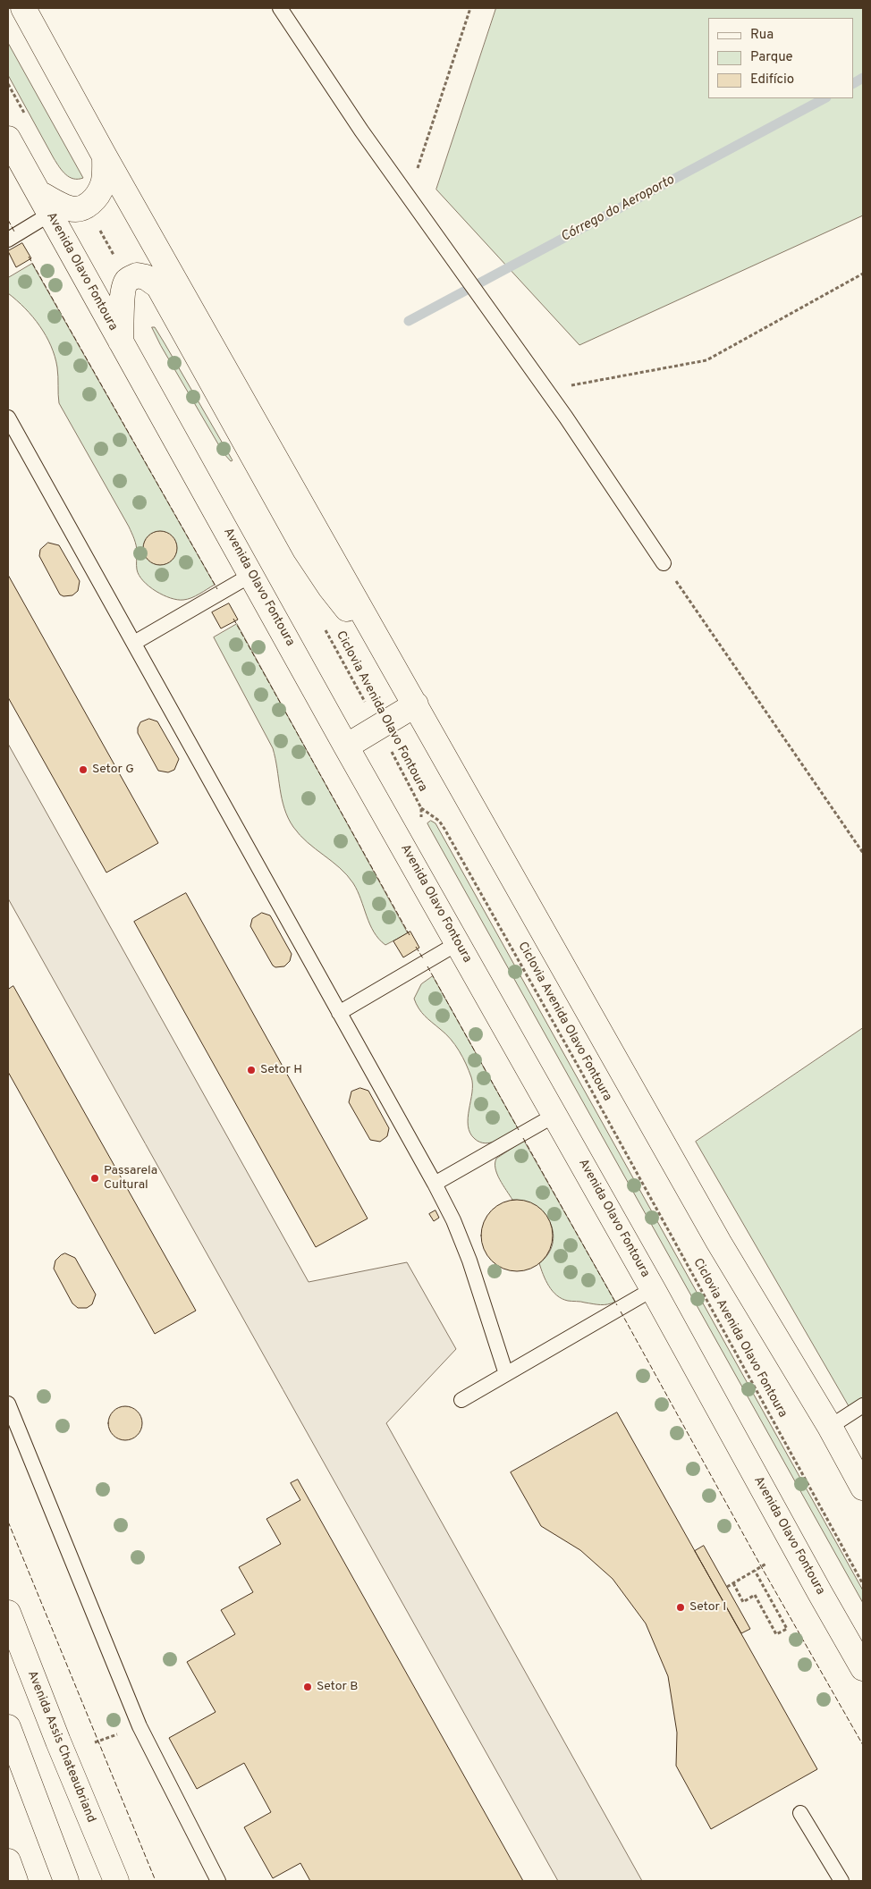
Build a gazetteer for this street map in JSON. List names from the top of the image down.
{
  "streets": {
    "main road": ["Avenida Olavo Fontoura", "Avenida Assis Chateaubriand"],
    "path": ["Ciclovia Avenida Olavo Fontoura"]
  },
  "water": ["Córrego do Aeroporto"],
  "places": [
    "Setor G",
    "Setor H",
    "Passarela Cultural",
    "Setor I",
    "Setor B"
  ],
  "legend": ["Rua", "Parque", "Edifício"]
}
